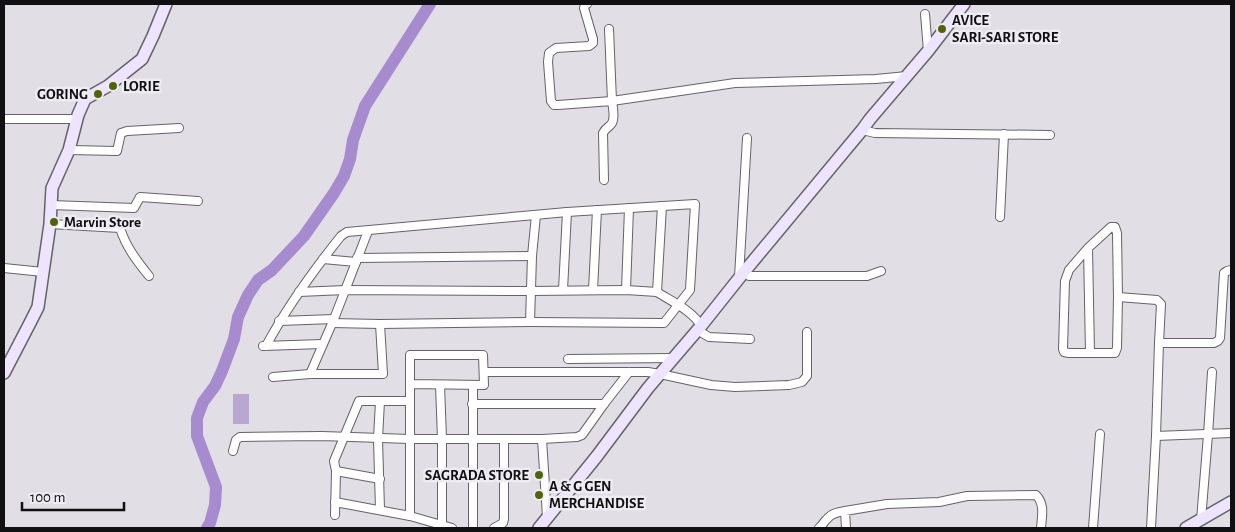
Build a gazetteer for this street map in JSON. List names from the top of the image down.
{
  "places": [
    "AVICE SARI-SARI STORE",
    "LORIE",
    "GORING",
    "Marvin Store",
    "SAGRADA STORE",
    "A & G GEN MERCHANDISE"
  ],
  "scale_bar": "100 m"
}
